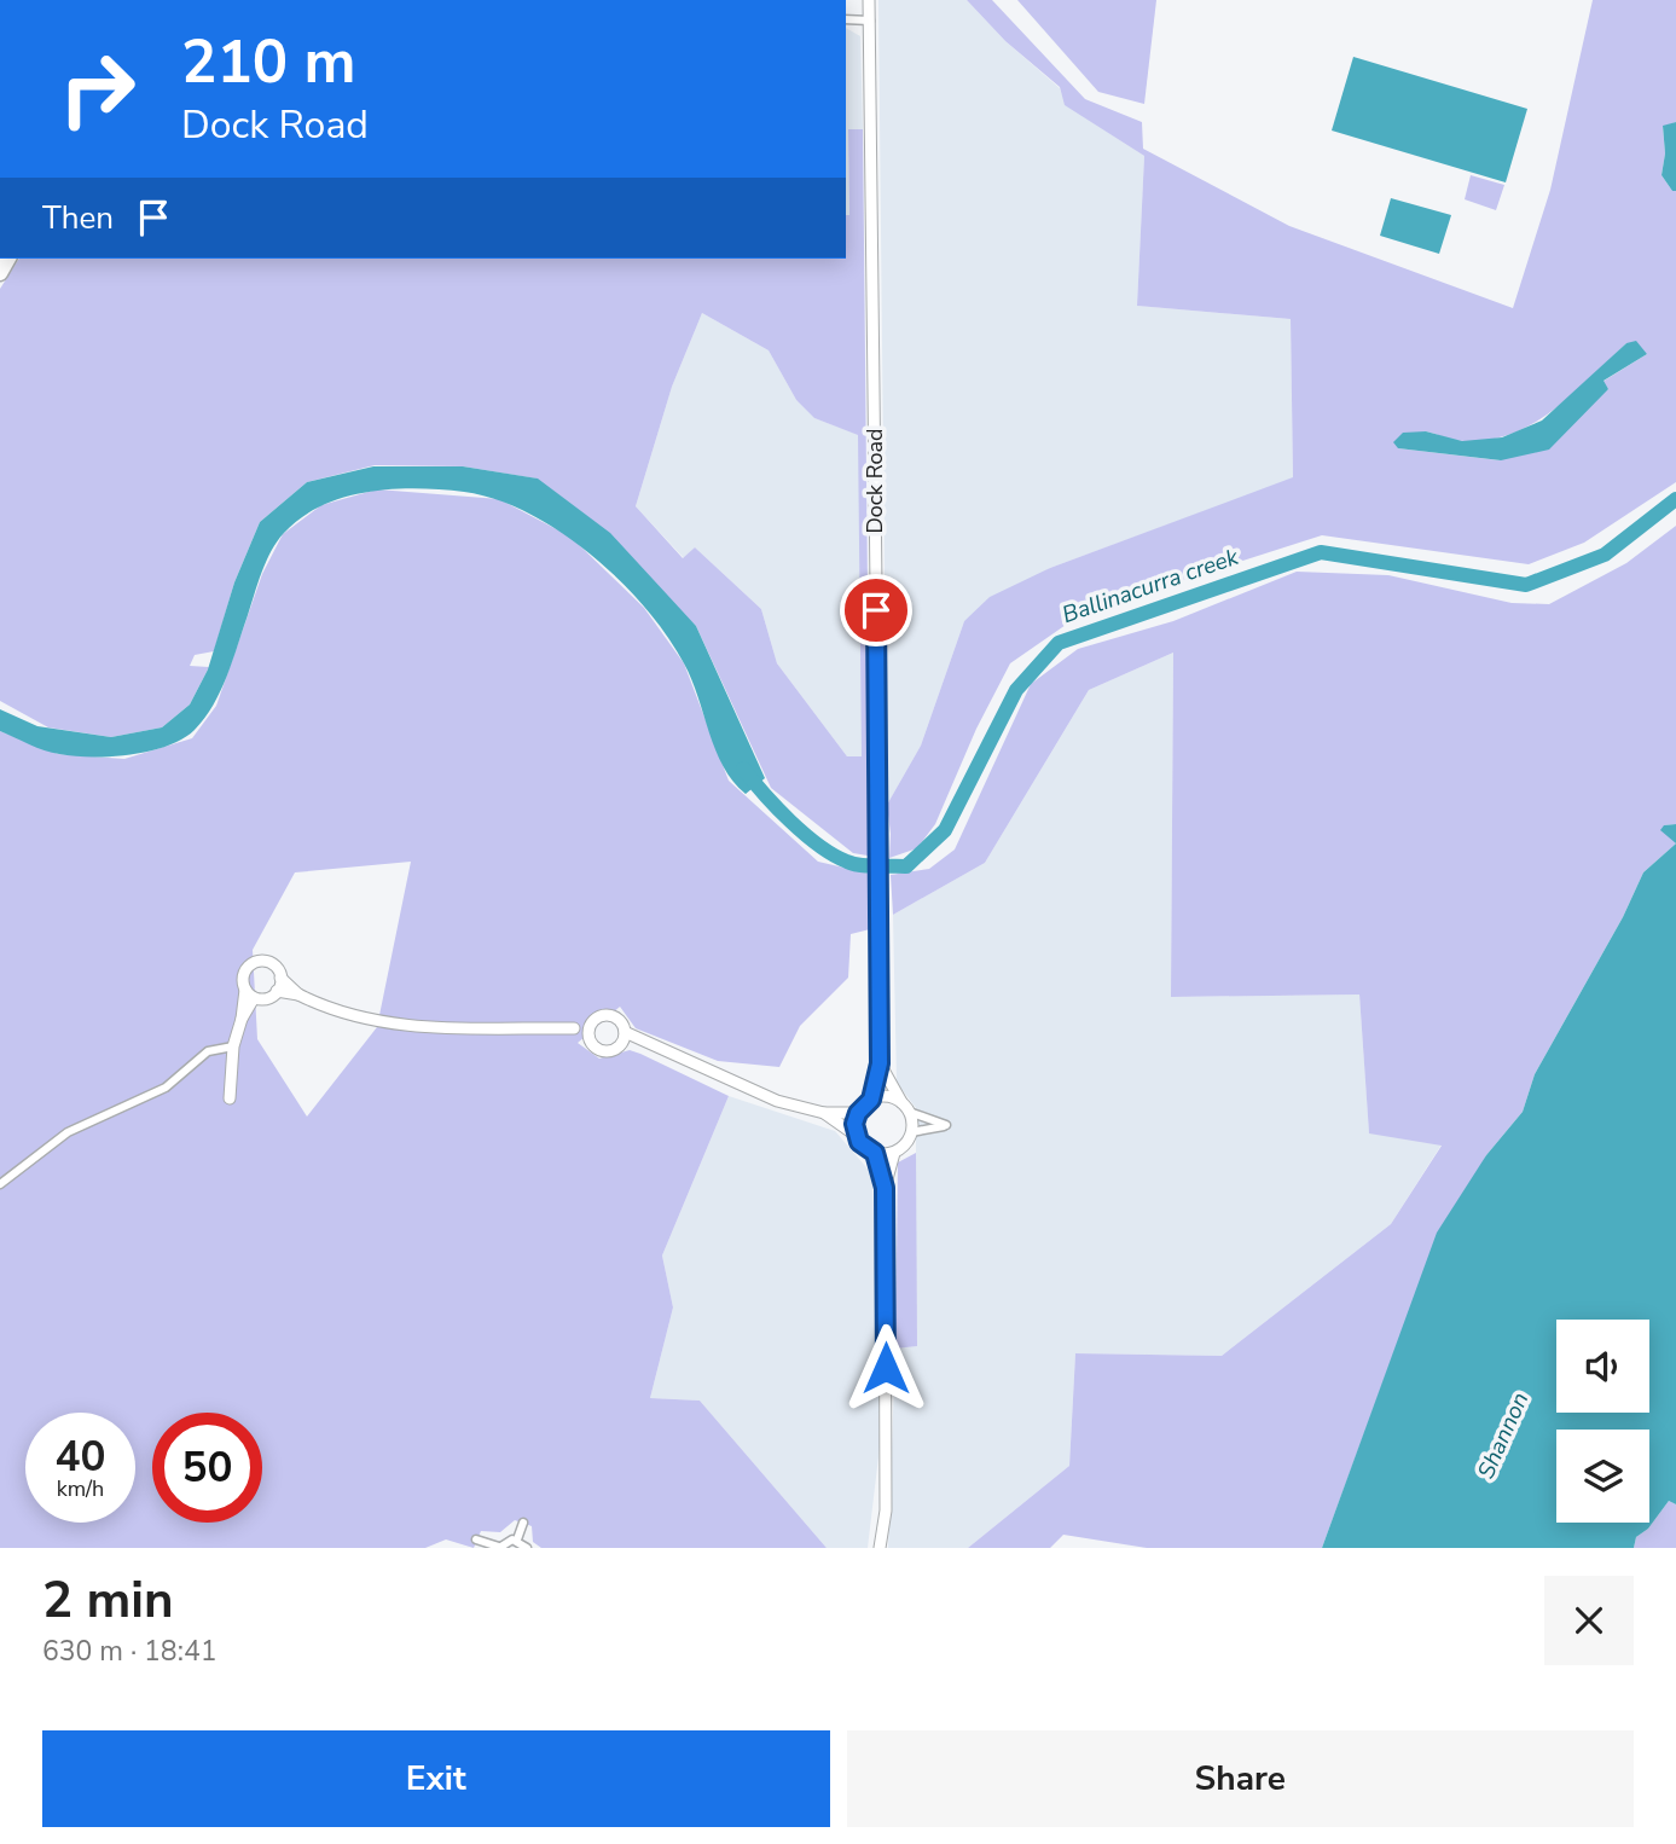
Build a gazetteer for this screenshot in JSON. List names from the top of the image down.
{
  "streets": {
    "main road": ["Dock Road"]
  },
  "water": ["Ballinacurra creek", "Shannon"],
  "page": {
    "turn": ["210 m", "Dock Road"],
    "then": "Then",
    "speed": "40 km/h",
    "limit": "50",
    "heading": ["2 min", "630 m · 18:41"],
    "buttons": ["Exit", "Share"]
  }
}
